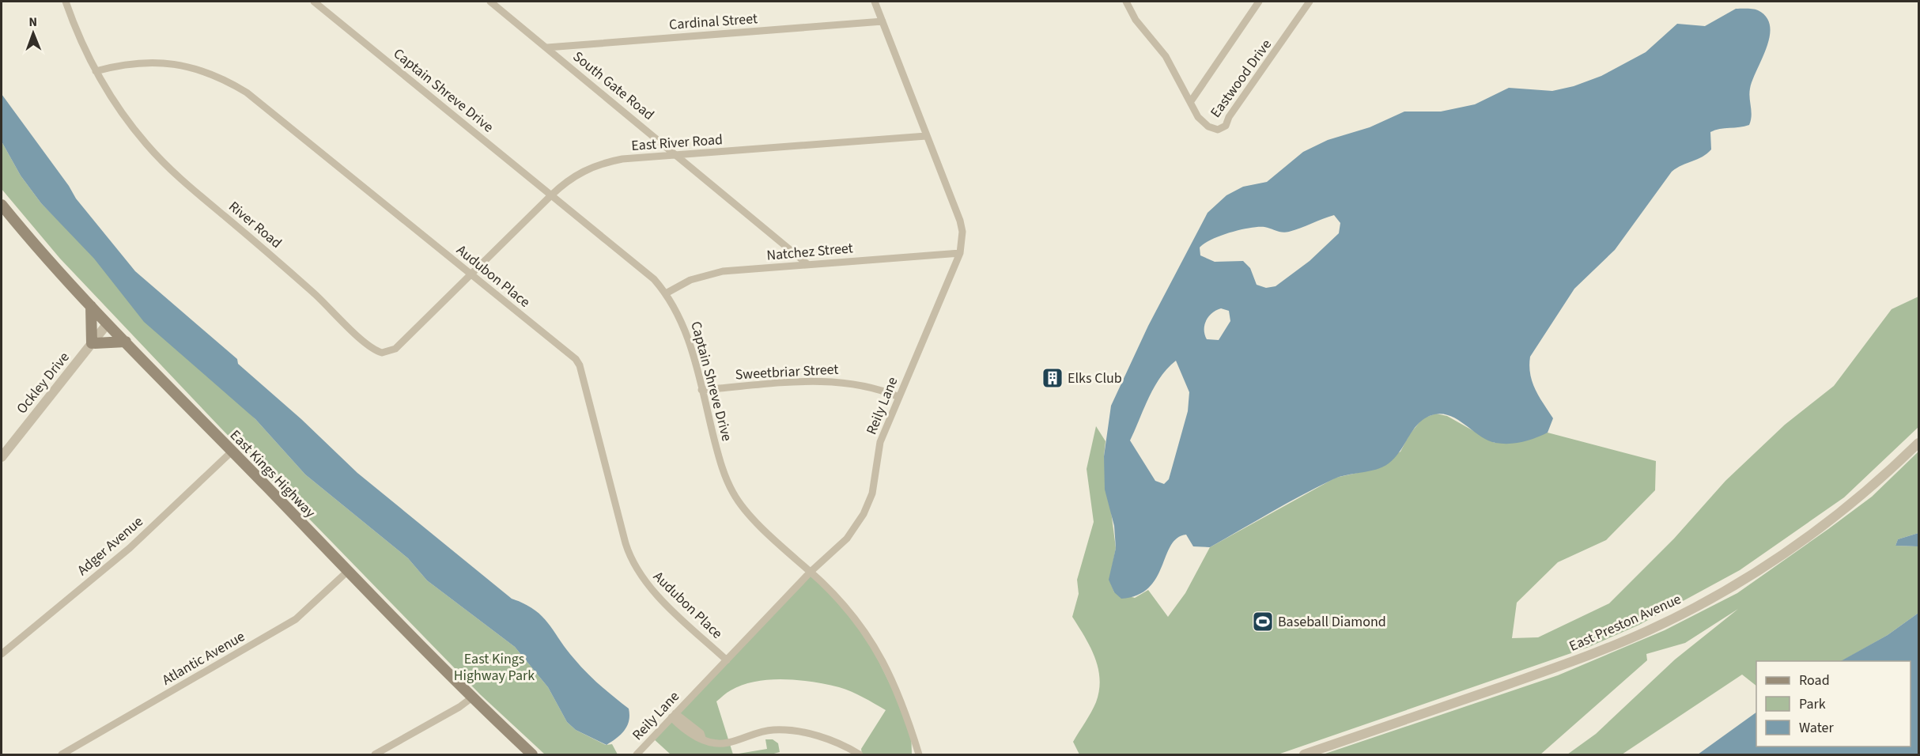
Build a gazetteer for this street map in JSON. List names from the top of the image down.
{
  "streets": {
    "main road": ["East Kings Highway"],
    "street": [
      "Cardinal Street",
      "Eastwood Drive",
      "South Gate Road",
      "Captain Shreve Drive",
      "East River Road",
      "River Road",
      "Natchez Street",
      "Audubon Place",
      "Sweetbriar Street",
      "Ockley Drive",
      "Reily Lane",
      "Adger Avenue",
      "East Preston Avenue",
      "Atlantic Avenue"
    ]
  },
  "crossings": [
    ["Cardinal Street", "South Gate Road"],
    ["Cardinal Street", "Reily Lane"],
    ["South Gate Road", "East River Road"],
    ["South Gate Road", "Natchez Street"],
    ["Captain Shreve Drive", "East River Road"],
    ["Captain Shreve Drive", "Natchez Street"],
    ["Captain Shreve Drive", "Sweetbriar Street"],
    ["Captain Shreve Drive", "Reily Lane"],
    ["East River Road", "River Road"],
    ["East River Road", "Audubon Place"],
    ["East River Road", "Reily Lane"],
    ["River Road", "Audubon Place"],
    ["Natchez Street", "Reily Lane"],
    ["Audubon Place", "Reily Lane"],
    ["Sweetbriar Street", "Reily Lane"],
    ["Ockley Drive", "East Kings Highway"],
    ["East Kings Highway", "Adger Avenue"],
    ["East Kings Highway", "Atlantic Avenue"]
  ],
  "parks": ["East Kings Highway Park"],
  "places": {
    "building": ["Elks Club"],
    "sports": ["Baseball Diamond"]
  },
  "legend": ["Road", "Park", "Water"],
  "north": "top"
}
